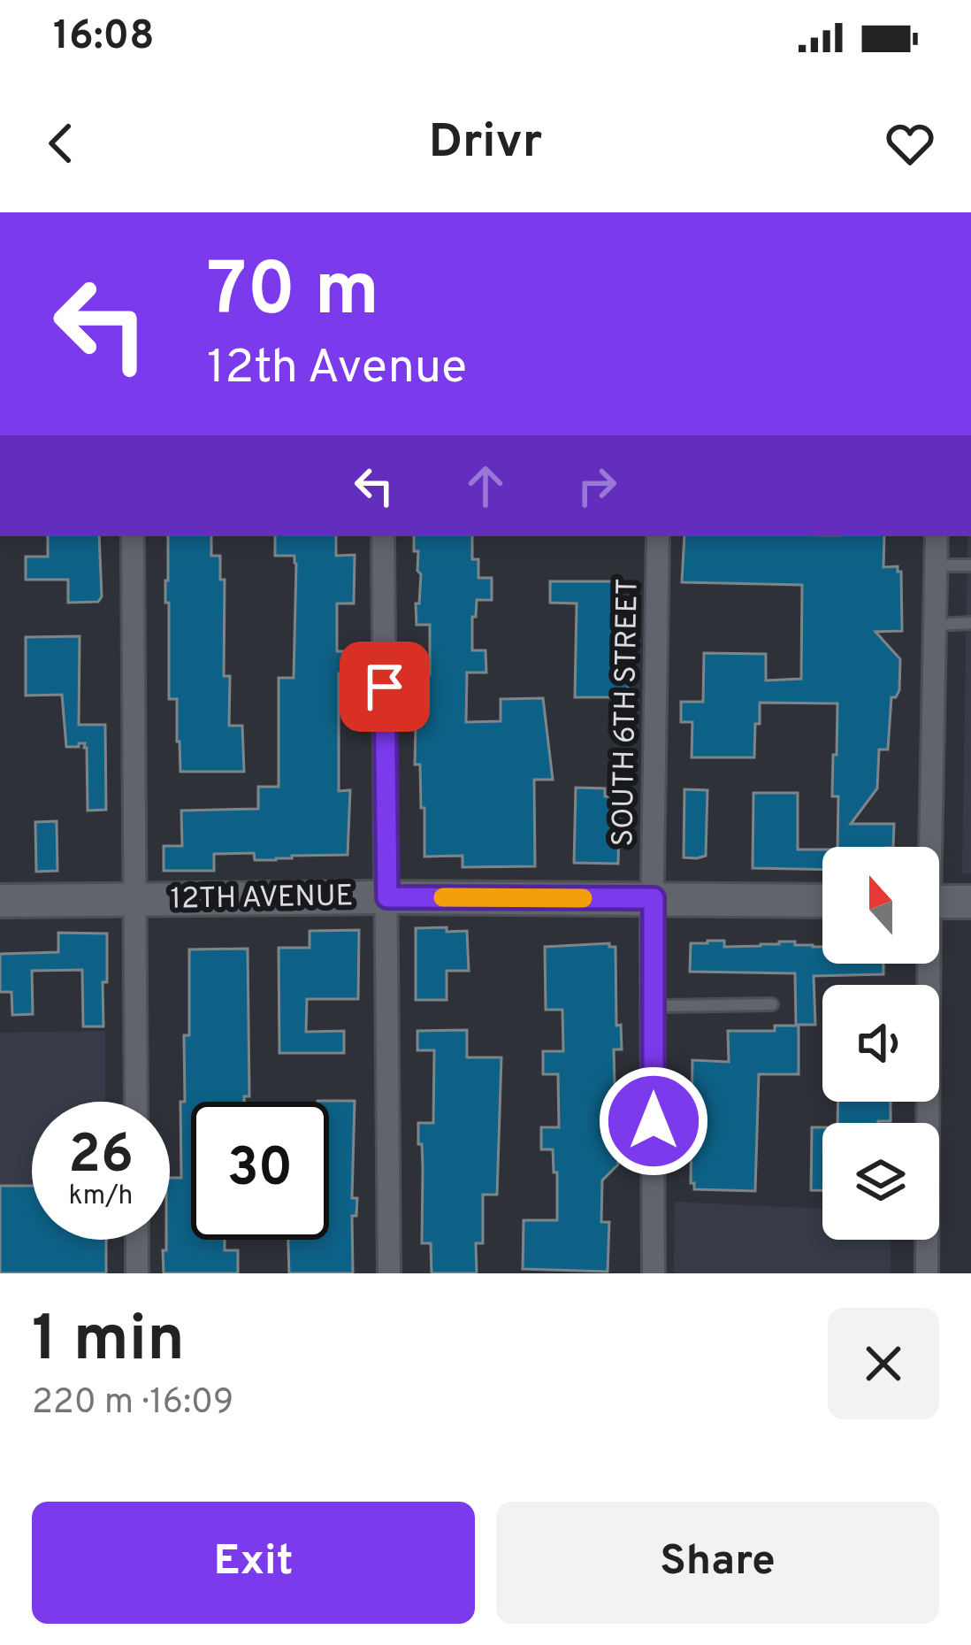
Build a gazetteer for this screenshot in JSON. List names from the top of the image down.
{
  "streets": {
    "street": ["SOUTH 6TH STREET", "12TH AVENUE"]
  },
  "crossings": [
    ["SOUTH 6TH STREET", "12TH AVENUE"]
  ],
  "north": "top",
  "page": {
    "status": "16:08",
    "header": "Drivr",
    "turn": ["70 m", "12th Avenue"],
    "speed": "26 km/h",
    "limit": "30",
    "heading": ["1 min", "220 m · 16:09"],
    "buttons": ["Exit", "Share"]
  }
}
